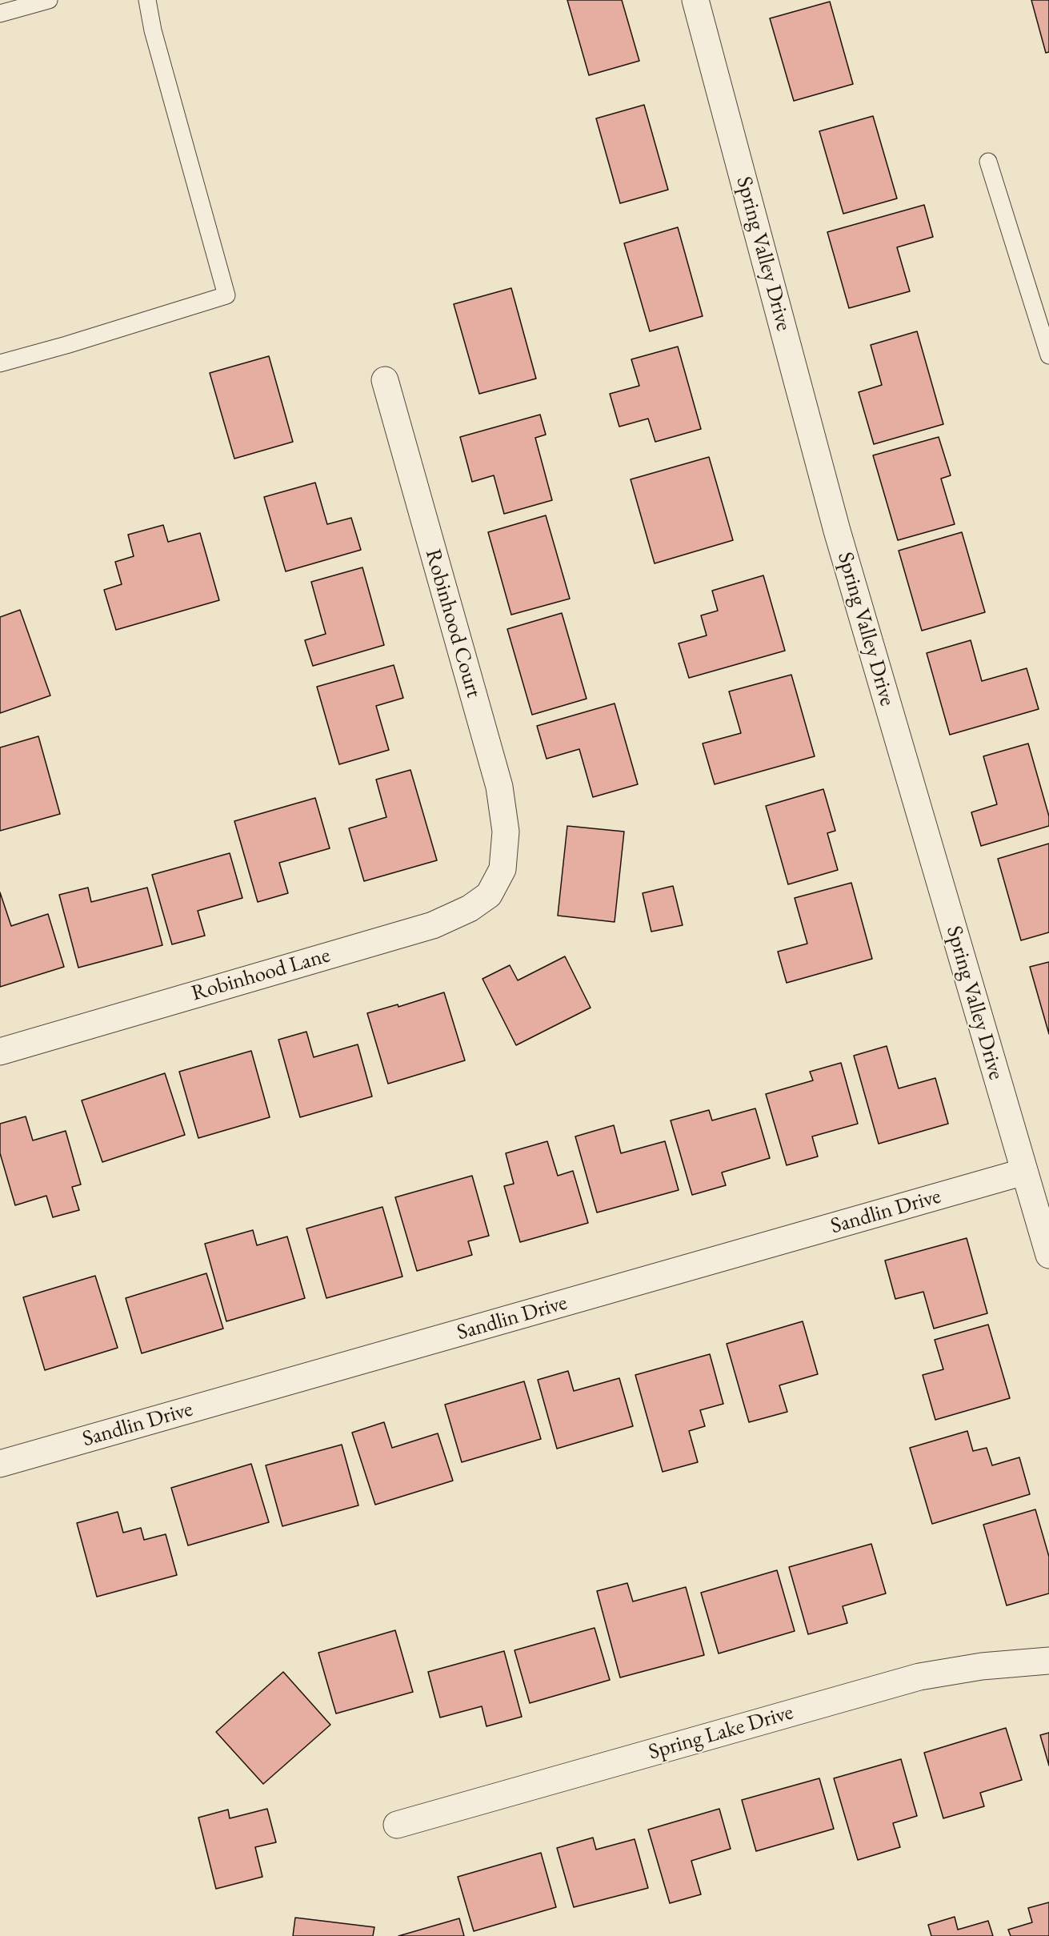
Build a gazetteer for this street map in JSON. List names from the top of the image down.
{
  "streets": {
    "street": [
      "Spring Valley Drive",
      "Robinhood Court",
      "Robinhood Lane",
      "Sandlin Drive",
      "Spring Lake Drive"
    ]
  },
  "crossings": [
    ["Spring Valley Drive", "Sandlin Drive"],
    ["Robinhood Court", "Robinhood Lane"]
  ]
}
